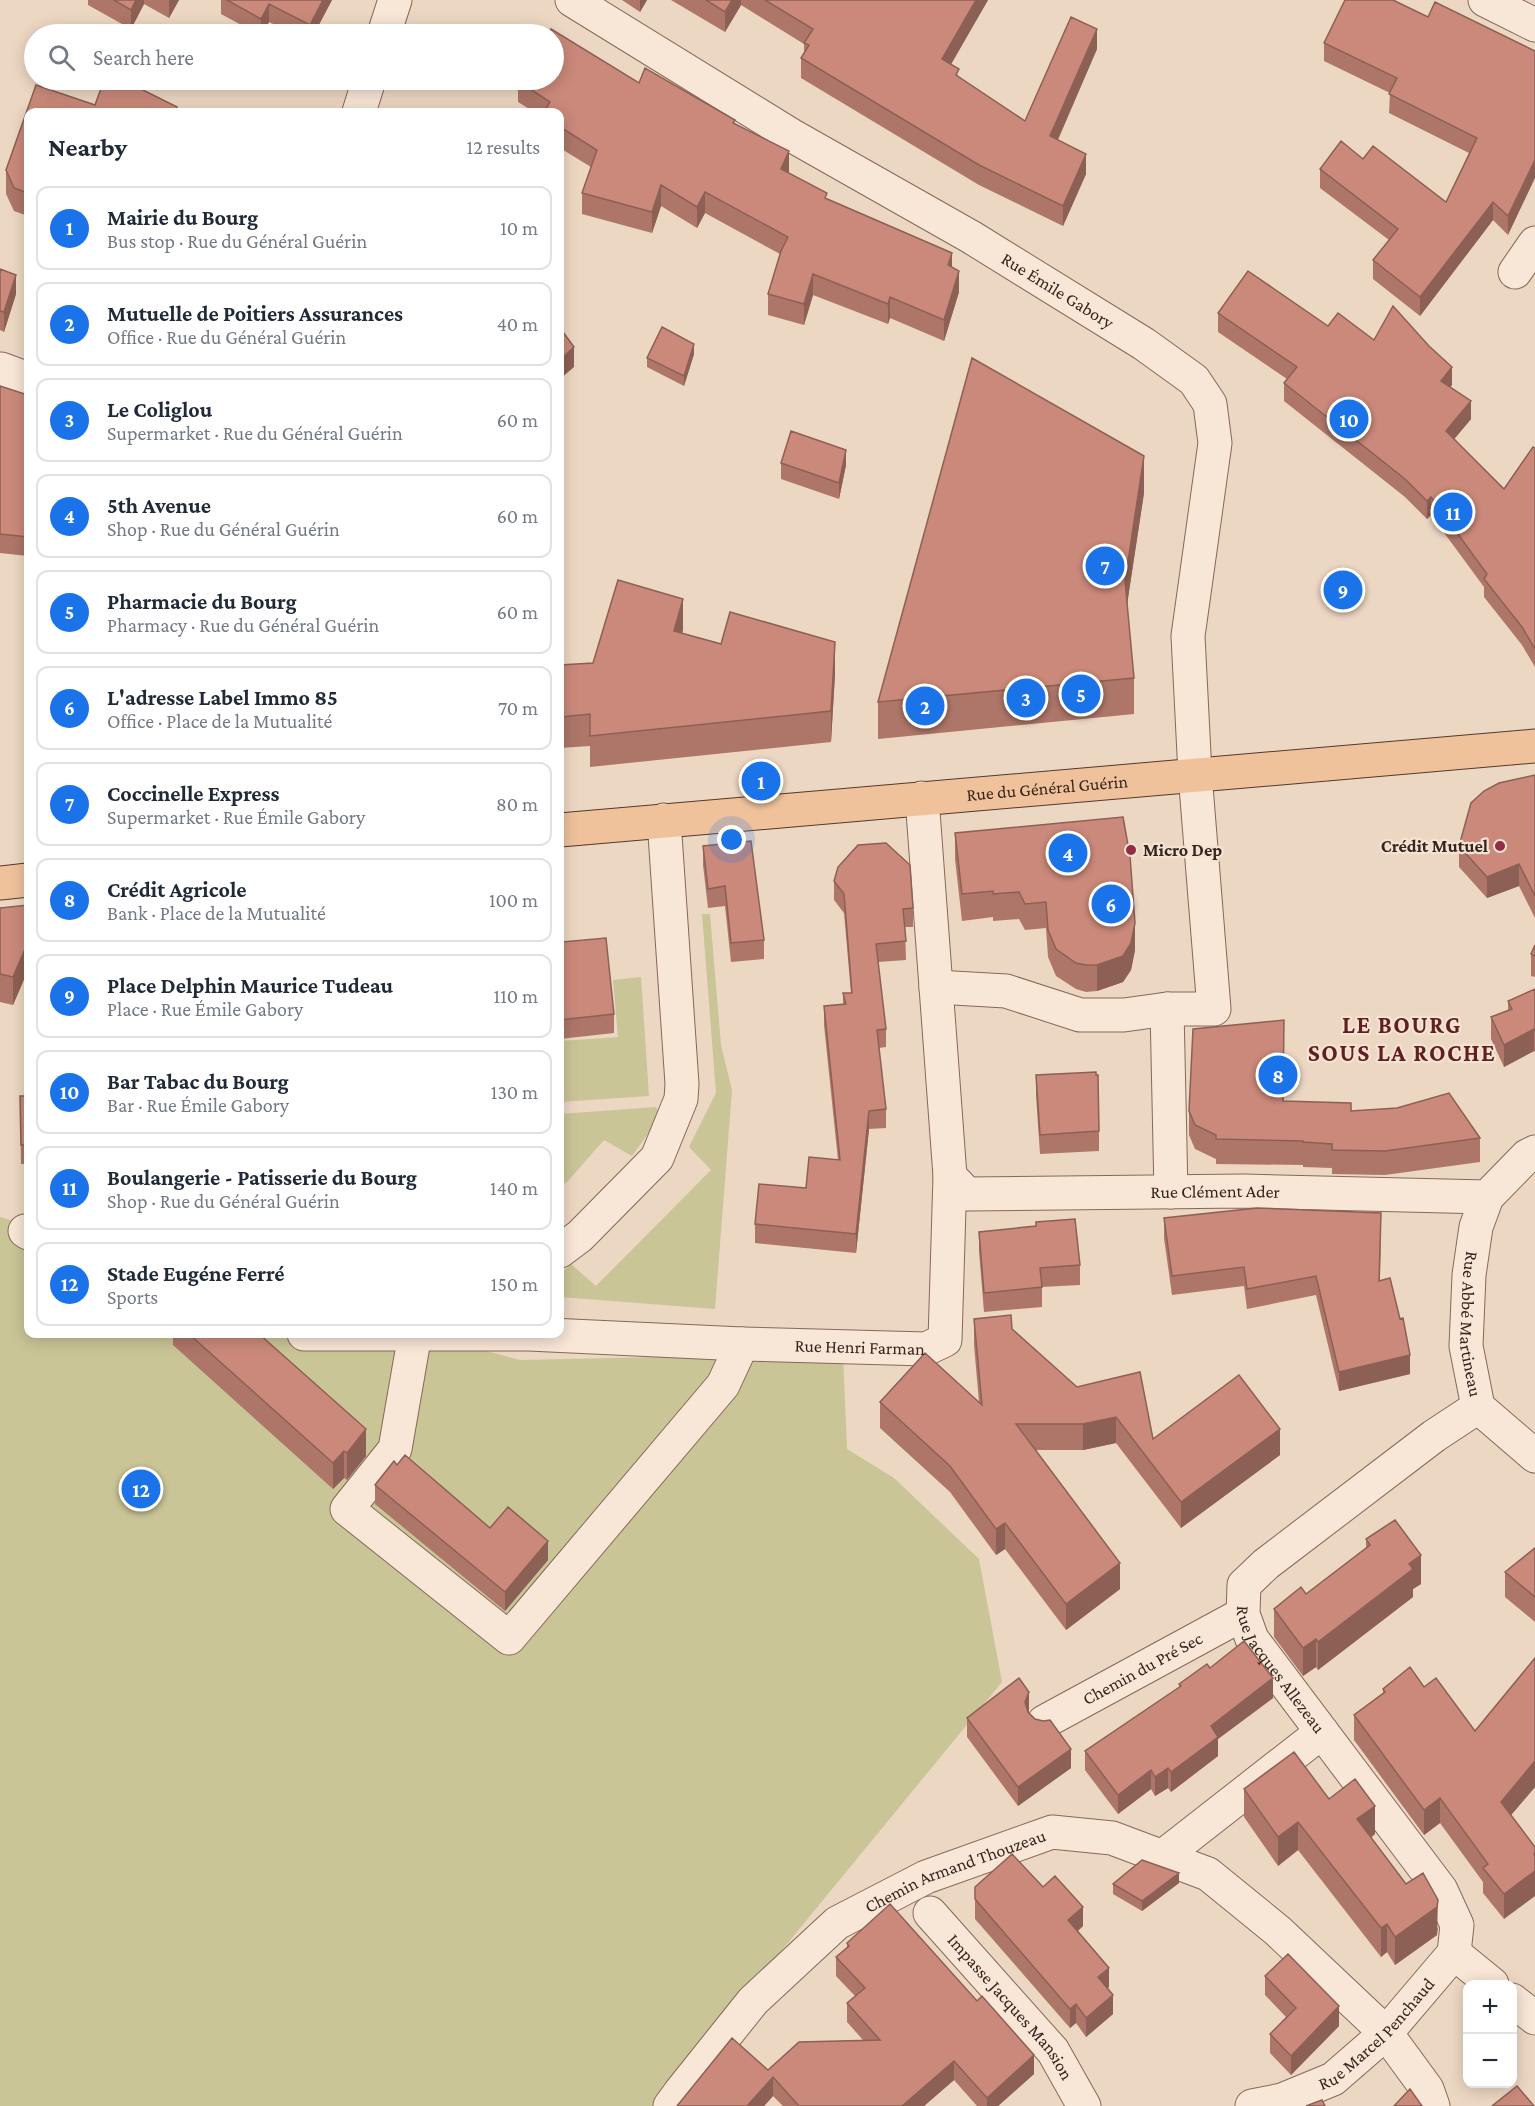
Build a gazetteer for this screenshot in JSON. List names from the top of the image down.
{
  "streets": {
    "main road": ["Rue du Général Guérin"],
    "street": [
      "Rue Émile Gabory",
      "Rue Clément Ader",
      "Rue Abbé Martineau",
      "Rue Henri Farman",
      "Chemin du Pré Sec",
      "Rue Jacques Allezeau",
      "Chemin Armand Thouzeau",
      "Impasse Jacques Mansion",
      "Rue Marcel Penchaud"
    ]
  },
  "crossings": [
    ["Rue Émile Gabory", "Rue du Général Guérin"],
    ["Rue du Général Guérin", "Rue Henri Farman"],
    ["Rue Clément Ader", "Rue Abbé Martineau"],
    ["Rue Clément Ader", "Rue Henri Farman"],
    ["Rue Abbé Martineau", "Rue Jacques Allezeau"],
    ["Chemin du Pré Sec", "Rue Jacques Allezeau"],
    ["Rue Jacques Allezeau", "Rue Marcel Penchaud"],
    ["Chemin Armand Thouzeau", "Rue Marcel Penchaud"]
  ],
  "districts": ["LE BOURG SOUS LA ROCHE"],
  "places": ["Crédit Mutuel", "Micro Dep"],
  "page": {
    "search": "Search here",
    "heading": ["Nearby", "12 results"],
    "list": [
      {
        "mark": "1",
        "name": "Mairie du Bourg",
        "note": "Bus stop · Rue du Général Guérin",
        "value": "10 m"
      },
      {
        "mark": "2",
        "name": "Mutuelle de Poitiers Assurances",
        "note": "Office · Rue du Général Guérin",
        "value": "40 m"
      },
      {
        "mark": "3",
        "name": "Le Coliglou",
        "note": "Supermarket · Rue du Général Guérin",
        "value": "60 m"
      },
      {
        "mark": "4",
        "name": "5th Avenue",
        "note": "Shop · Rue du Général Guérin",
        "value": "60 m"
      },
      {
        "mark": "5",
        "name": "Pharmacie du Bourg",
        "note": "Pharmacy · Rue du Général Guérin",
        "value": "60 m"
      },
      {
        "mark": "6",
        "name": "L'adresse Label Immo 85",
        "note": "Office · Place de la Mutualité",
        "value": "70 m"
      },
      {
        "mark": "7",
        "name": "Coccinelle Express",
        "note": "Supermarket · Rue Émile Gabory",
        "value": "80 m"
      },
      {
        "mark": "8",
        "name": "Crédit Agricole",
        "note": "Bank · Place de la Mutualité",
        "value": "100 m"
      },
      {
        "mark": "9",
        "name": "Place Delphin Maurice Tudeau",
        "note": "Place · Rue Émile Gabory",
        "value": "110 m"
      },
      {
        "mark": "10",
        "name": "Bar Tabac du Bourg",
        "note": "Bar · Rue Émile Gabory",
        "value": "130 m"
      },
      {
        "mark": "11",
        "name": "Boulangerie - Patisserie du Bourg",
        "note": "Shop · Rue du Général Guérin",
        "value": "140 m"
      },
      {
        "mark": "12",
        "name": "Stade Eugéne Ferré",
        "note": "Sports",
        "value": "150 m"
      }
    ],
    "pins": [
      "10",
      "11",
      "7",
      "9",
      "5",
      "3",
      "2",
      "1",
      "4",
      "6",
      "8",
      "12"
    ],
    "map_buttons": ["+", "−"]
  }
}
